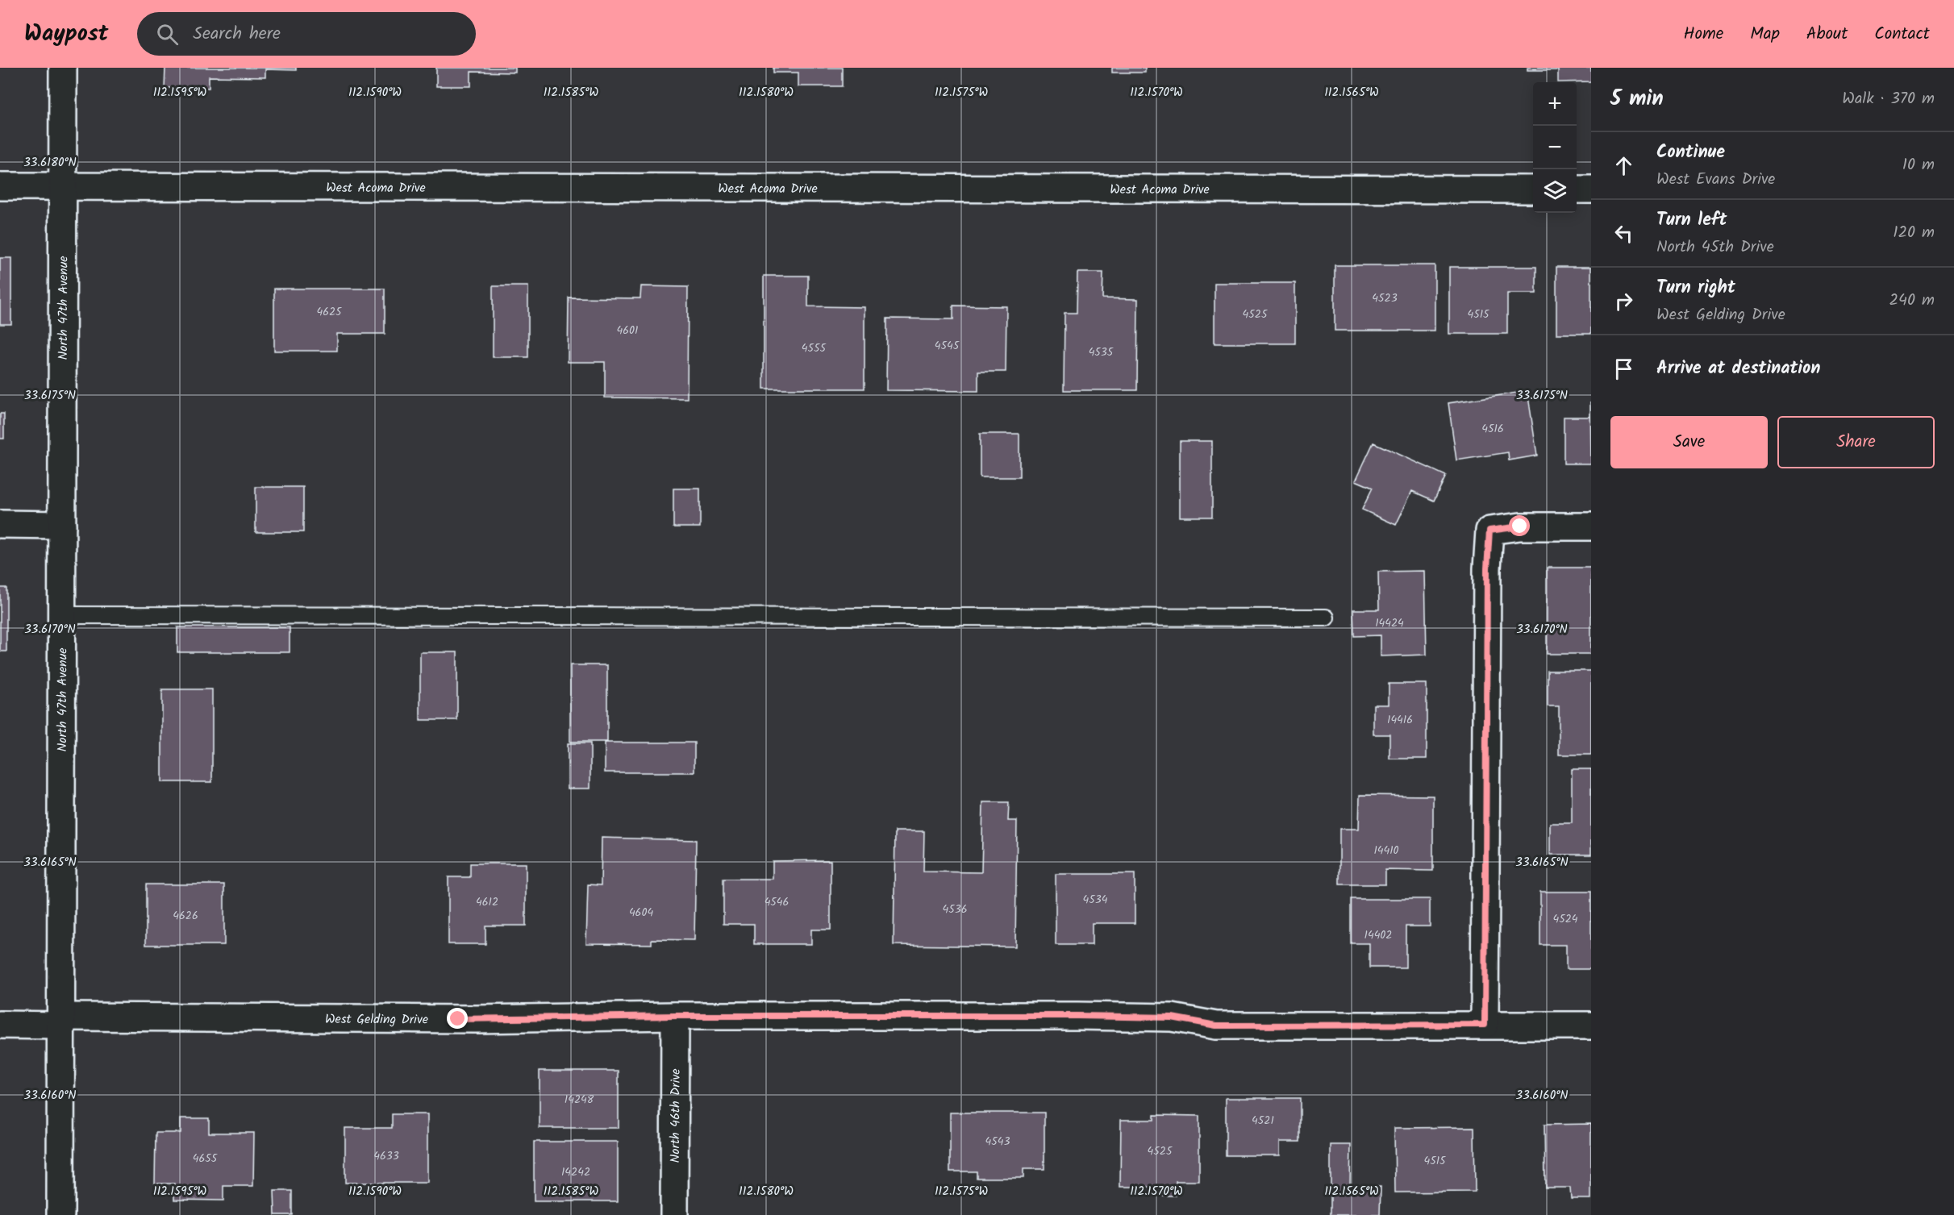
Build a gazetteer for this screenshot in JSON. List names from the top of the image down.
{
  "streets": {
    "street": [
      "West Acoma Drive",
      "North 47th Avenue",
      "West Gelding Drive",
      "North 46th Drive"
    ]
  },
  "crossings": [
    ["West Acoma Drive", "North 47th Avenue"],
    ["North 47th Avenue", "West Gelding Drive"],
    ["West Gelding Drive", "North 46th Drive"]
  ],
  "house_numbers": [
    "4523",
    "4625",
    "4525",
    "4515",
    "4601",
    "4545",
    "4555",
    "4535",
    "4516",
    "14424",
    "14416",
    "14410",
    "4534",
    "4612",
    "4546",
    "4536",
    "4604",
    "4626",
    "4524",
    "14402",
    "14248",
    "4521",
    "4543",
    "4525",
    "4633",
    "4655",
    "4515",
    "14242"
  ],
  "page": {
    "header": "Waypost",
    "search": "Search here",
    "nav": [
      "Home",
      "Map",
      "About",
      "Contact"
    ],
    "heading": ["5 min", "Walk · 370 m"],
    "map_buttons": ["+", "−"],
    "list": [
      ["Continue", "West Evans Drive", "10 m"],
      ["Turn left", "North 45th Drive", "120 m"],
      ["Turn right", "West Gelding Drive", "240 m"],
      "Arrive at destination"
    ],
    "buttons": ["Save", "Share"]
  },
  "coordinates": [
    "112.1595°W",
    "112.1590°W",
    "112.1585°W",
    "112.1580°W",
    "112.1575°W",
    "112.1570°W",
    "112.1565°W",
    "33.6180°N",
    "33.6175°N",
    "33.6170°N",
    "33.6165°N",
    "33.6160°N"
  ]
}
